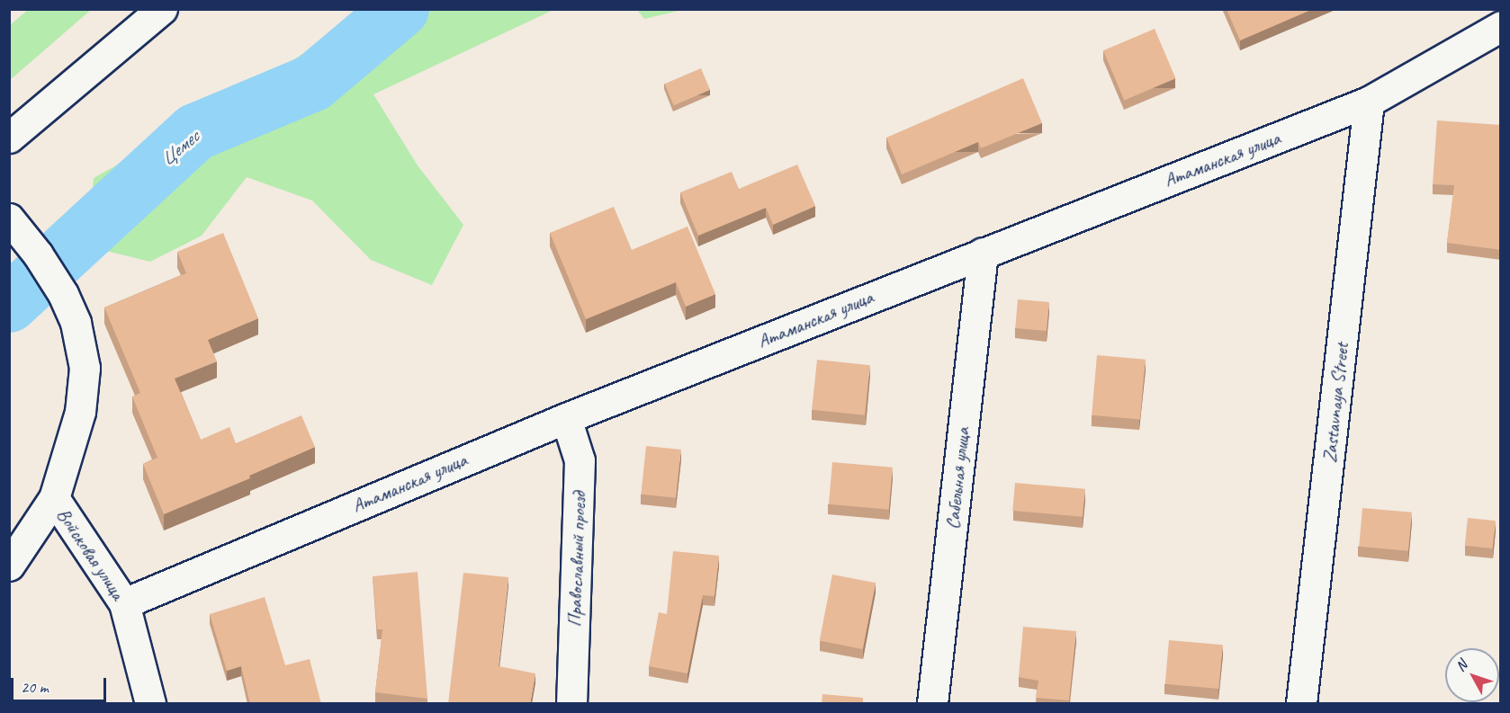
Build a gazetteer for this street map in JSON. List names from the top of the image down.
{
  "streets": {
    "main road": [
      "Атаманская улица",
      "Zastavnaya Street",
      "Сабельная улица",
      "Войсковая улица",
      "Православный проезд"
    ]
  },
  "crossings": [
    ["Атаманская улица", "Zastavnaya Street"],
    ["Атаманская улица", "Сабельная улица"],
    ["Атаманская улица", "Войсковая улица"],
    ["Атаманская улица", "Православный проезд"]
  ],
  "water": ["Цемес"],
  "scale_bar": "20 m",
  "north": "top left"
}
